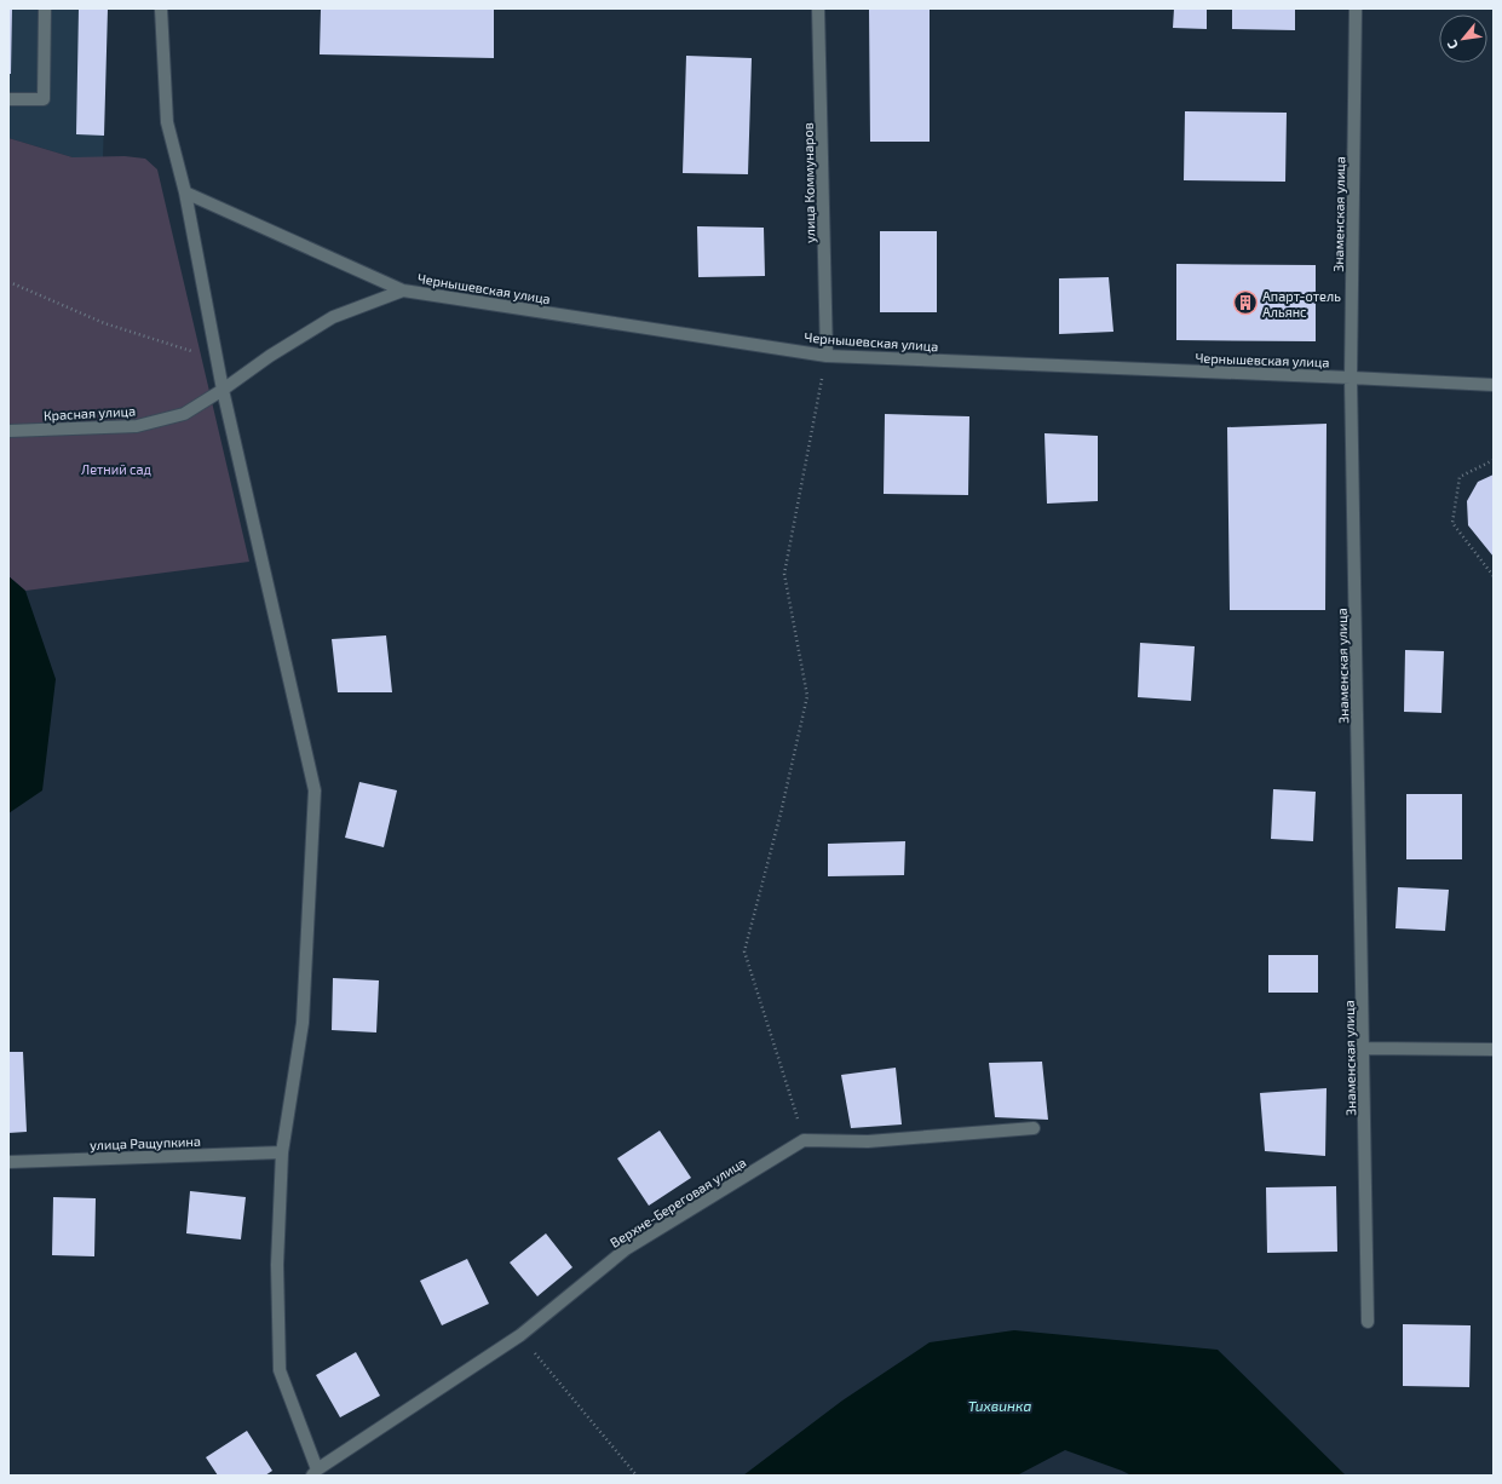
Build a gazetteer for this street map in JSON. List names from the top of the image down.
{
  "streets": {
    "street": [
      "улица Коммунаров",
      "Знаменская улица",
      "Чернышевская улица",
      "Красная улица",
      "улица Ращупкина",
      "Верхне-Береговая улица"
    ]
  },
  "crossings": [
    ["улица Коммунаров", "Чернышевская улица"],
    ["Знаменская улица", "Чернышевская улица"],
    ["Чернышевская улица", "Красная улица"]
  ],
  "water": ["Тихвинка"],
  "parks": ["Летний сад"],
  "places": {
    "building": ["Апарт-отель Альянс"]
  },
  "north": "bottom left"
}
